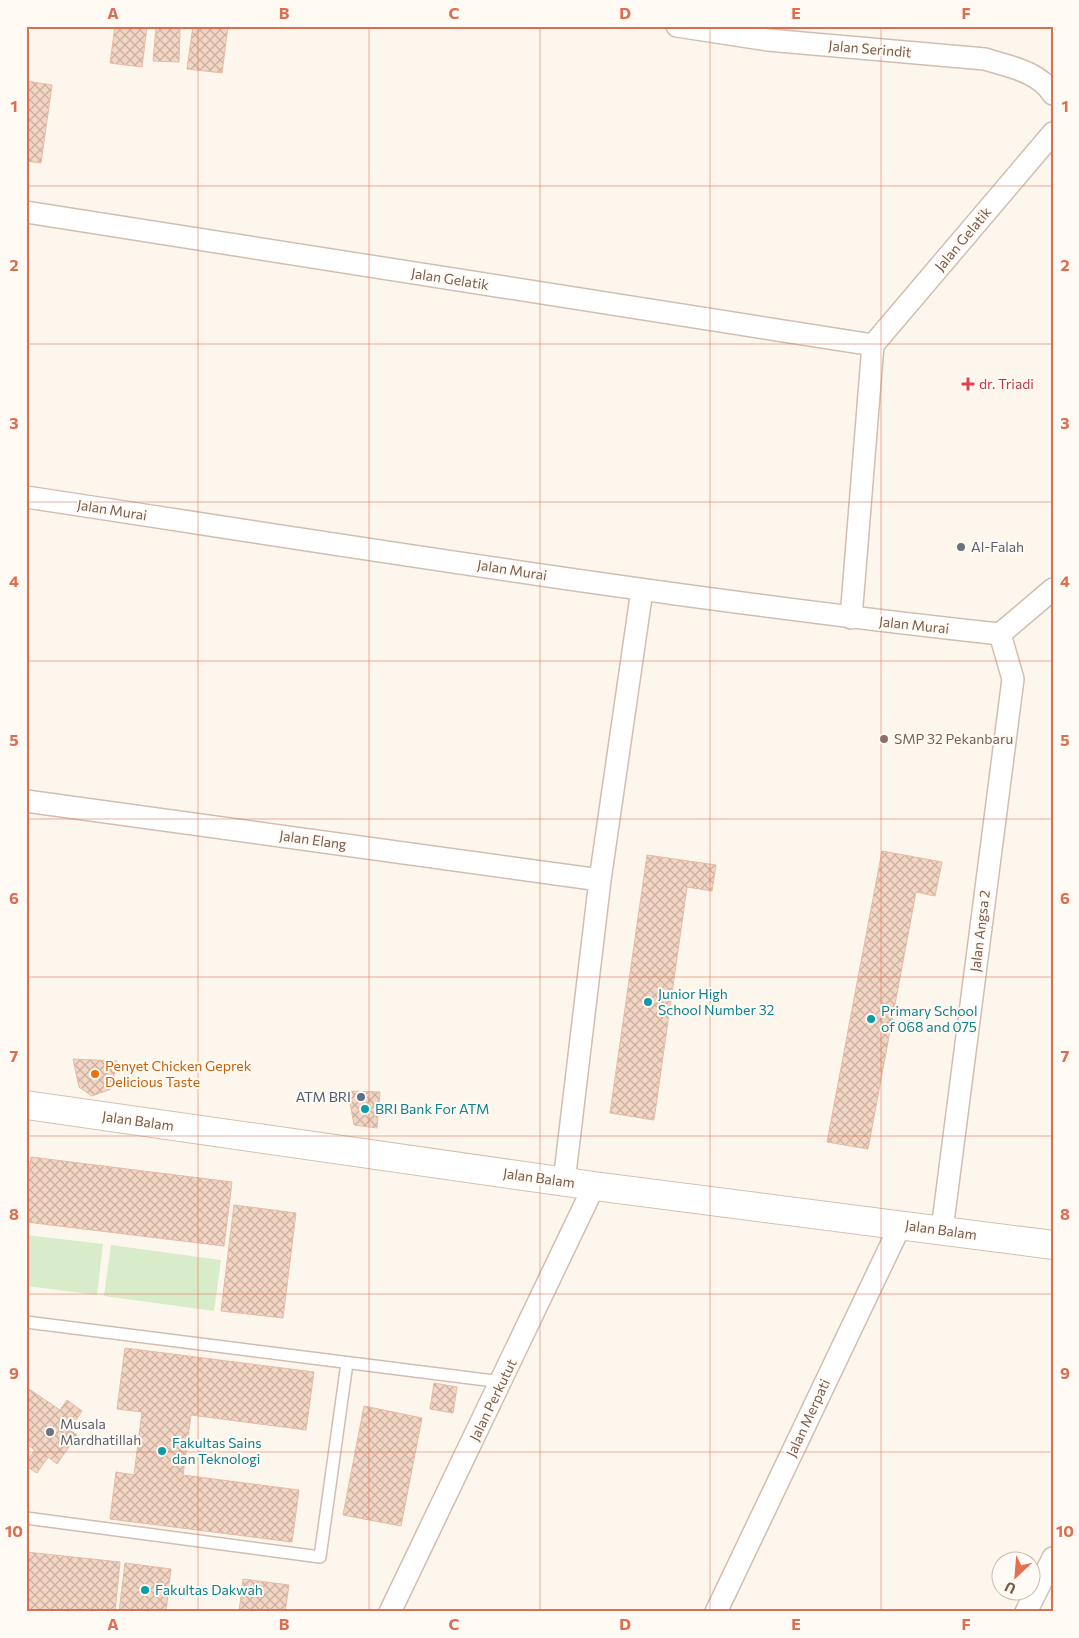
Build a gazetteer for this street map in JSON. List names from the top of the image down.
{
  "streets": {
    "main road": ["Jalan Balam"],
    "street": [
      "Jalan Serindit",
      "Jalan Gelatik",
      "Jalan Murai",
      "Jalan Elang",
      "Jalan Angsa 2",
      "Jalan Perkutut",
      "Jalan Merpati"
    ]
  },
  "crossings": [
    ["Jalan Murai", "Jalan Angsa 2"],
    ["Jalan Angsa 2", "Jalan Balam"],
    ["Jalan Balam", "Jalan Perkutut"],
    ["Jalan Balam", "Jalan Merpati"]
  ],
  "places": {
    "health": ["dr. Triadi"],
    "other": [
      "Al-Falah",
      "SMP 32 Pekanbaru",
      "Junior High School Number 32",
      "Primary School of 068 and 075",
      "Penyet Chicken Geprek Delicious Taste",
      "ATM BRI",
      "BRI Bank For ATM",
      "Musala Mardhatillah",
      "Fakultas Sains dan Teknologi",
      "Fakultas Dakwah"
    ]
  },
  "north": "bottom left",
  "grid": {
    "columns": [
      "A",
      "B",
      "C",
      "D",
      "E",
      "F"
    ],
    "rows": [
      "1",
      "2",
      "3",
      "4",
      "5",
      "6",
      "7",
      "8",
      "9",
      "10"
    ]
  }
}
